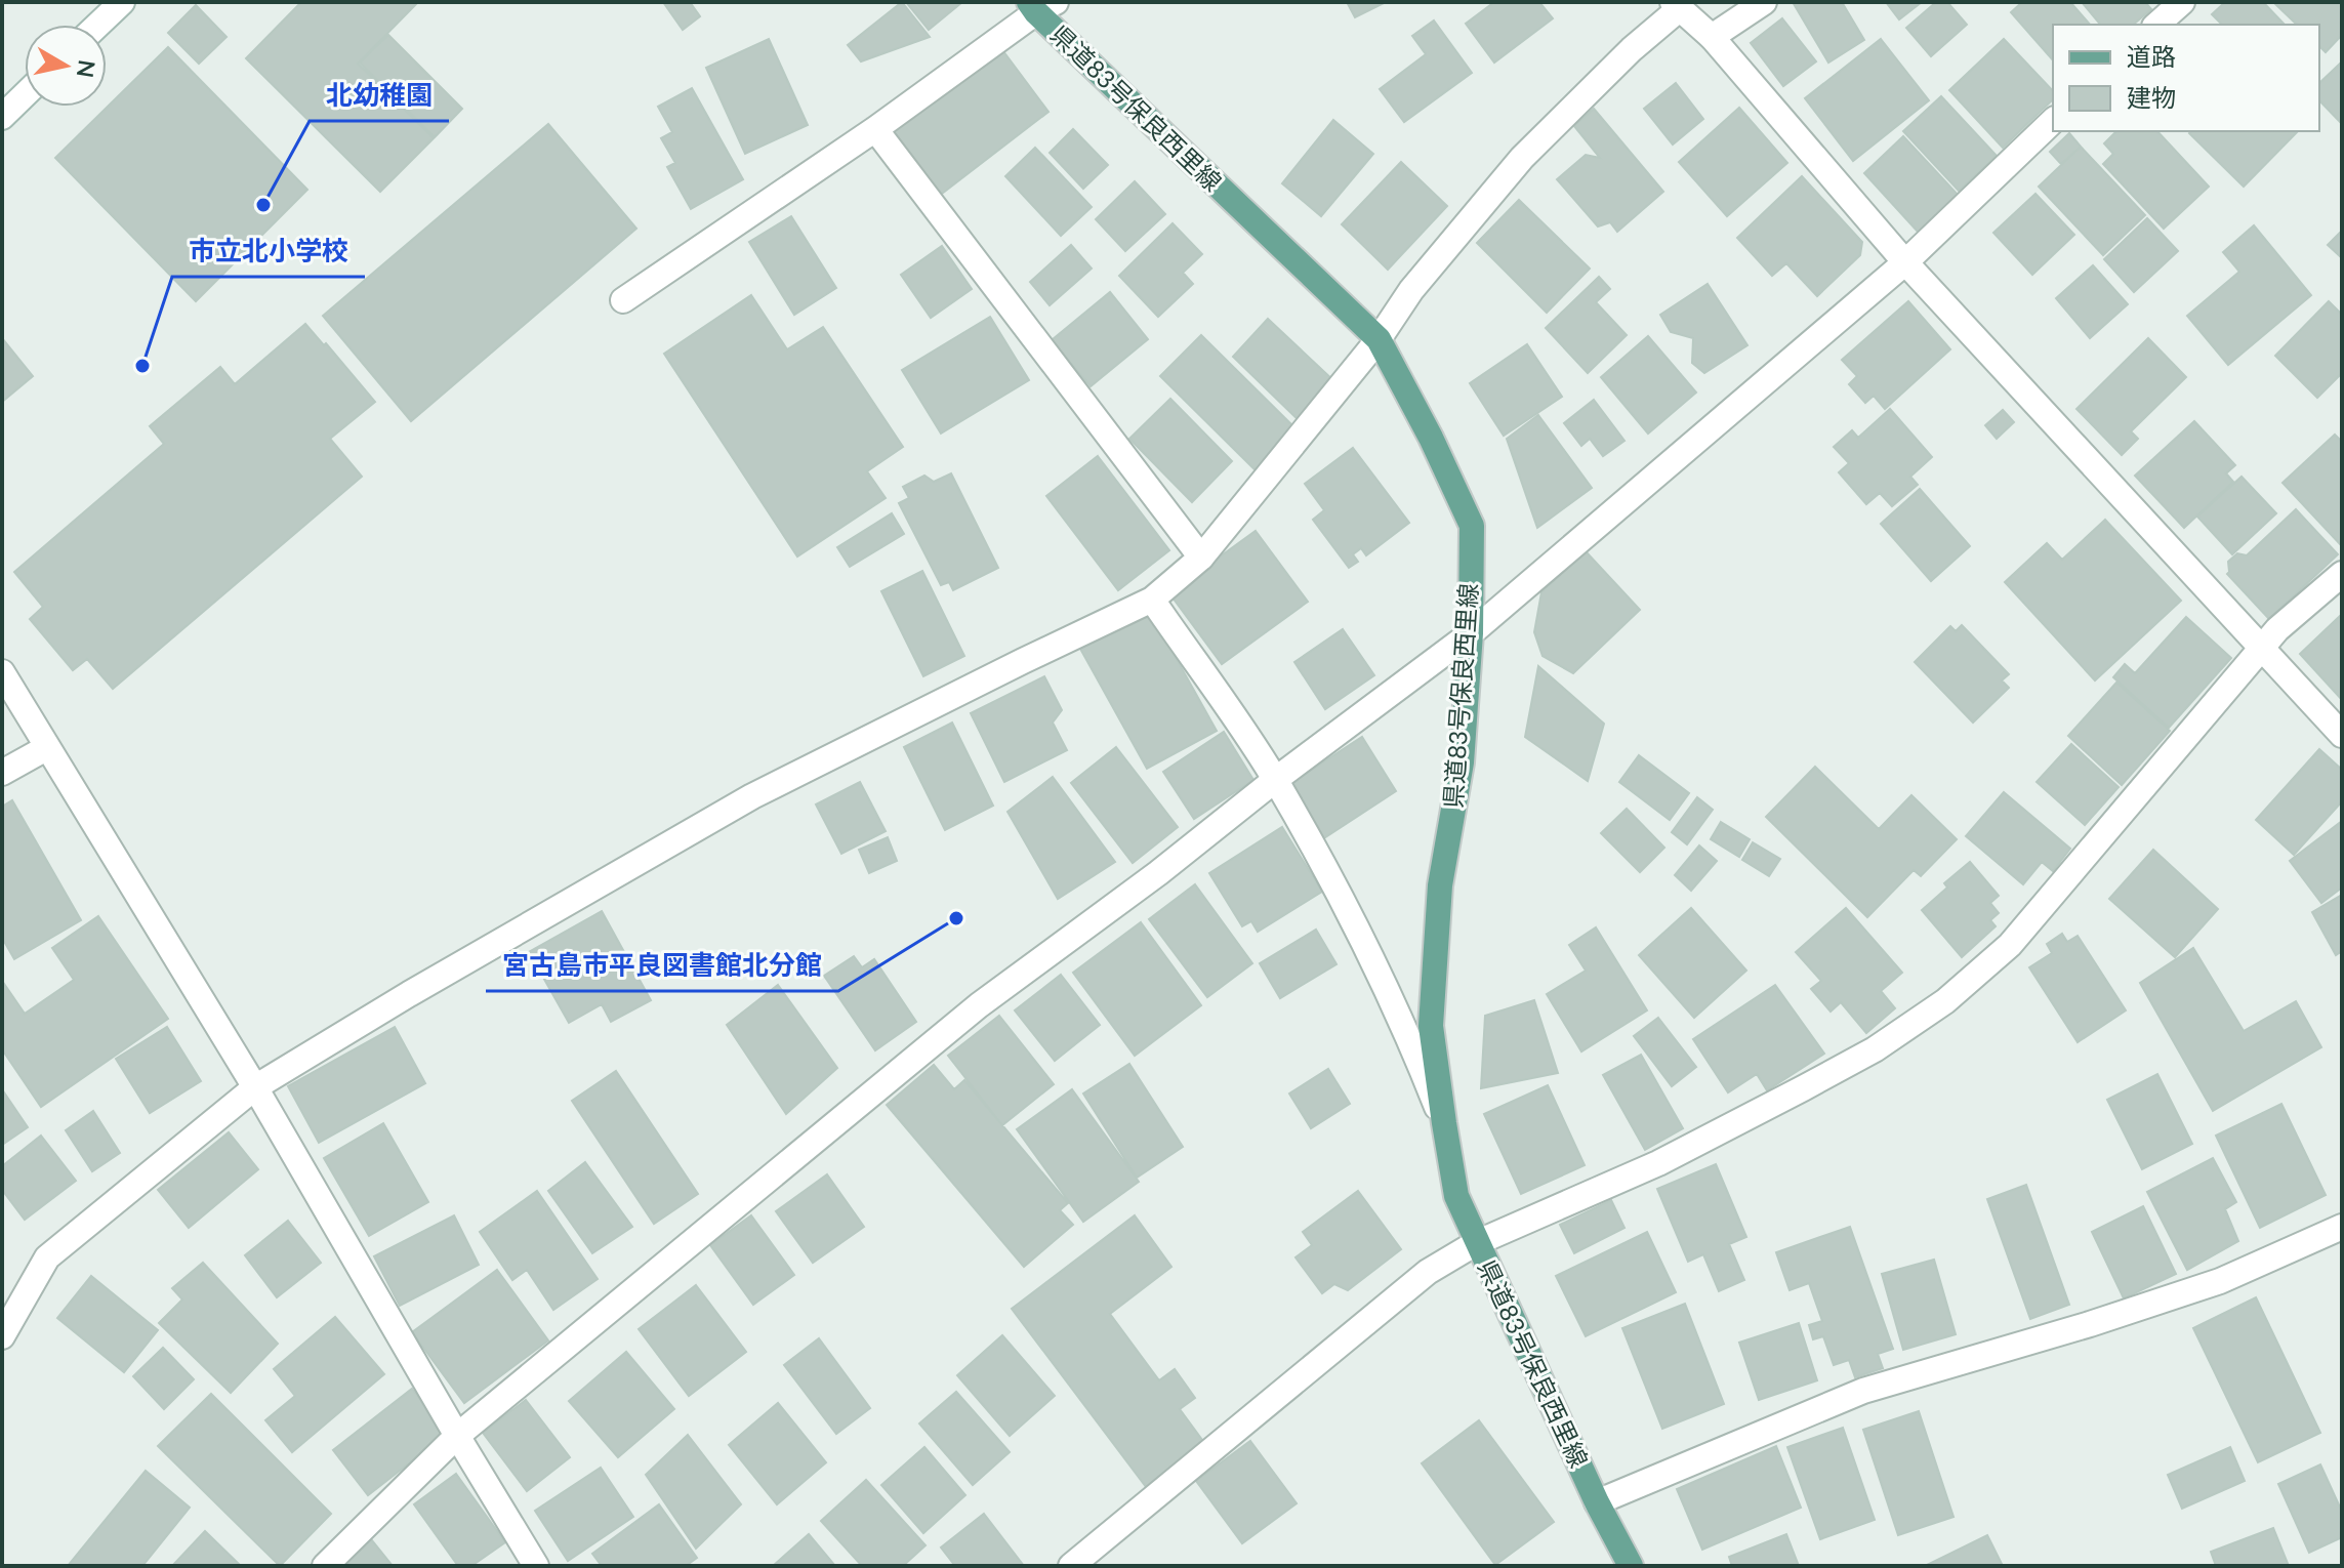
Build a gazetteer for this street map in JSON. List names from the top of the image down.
{
  "streets": {
    "main road": ["県道83号保良西里線"]
  },
  "places": ["北幼稚園", "市立北小学校", "宮古島市平良図書館北分館"],
  "legend": ["道路", "建物"],
  "north": "right"
}
